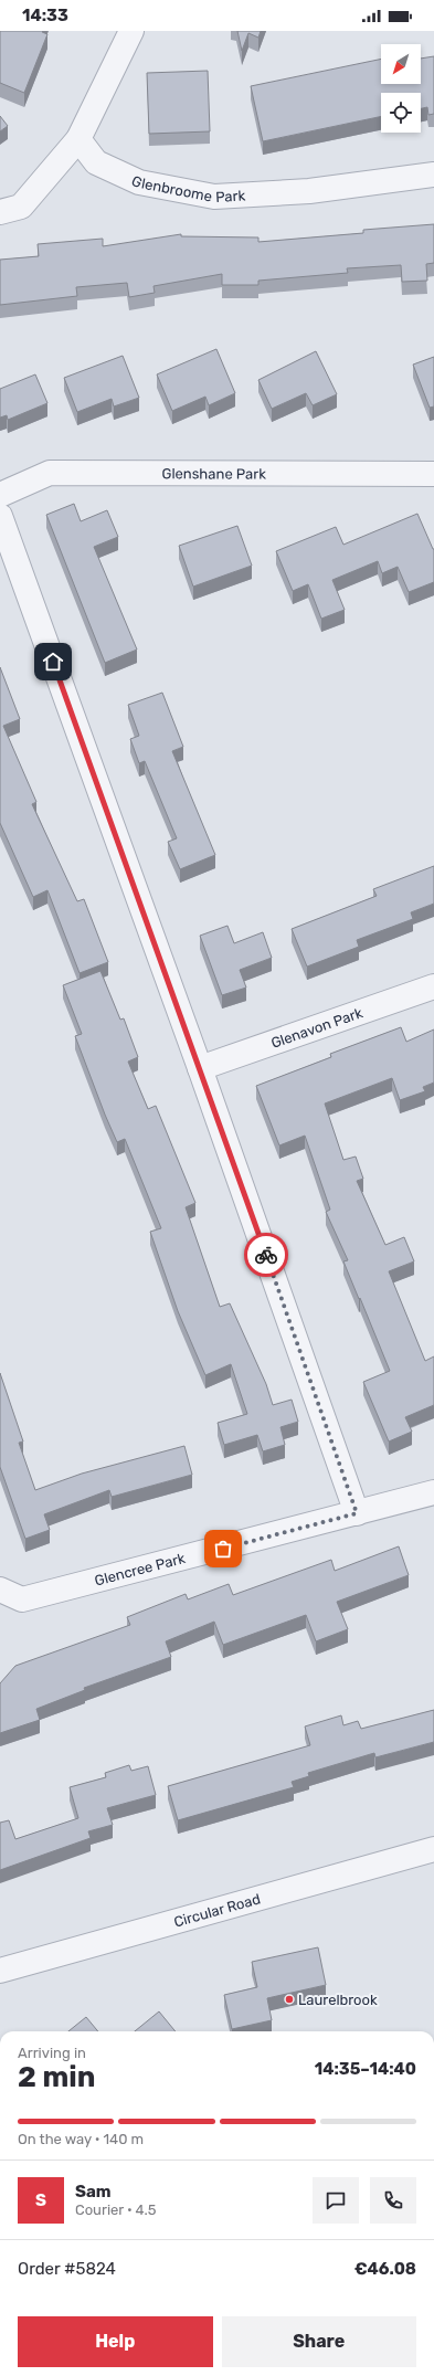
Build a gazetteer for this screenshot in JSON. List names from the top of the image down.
{
  "streets": {
    "street": [
      "Glenbroome Park",
      "Glenshane Park",
      "Glenavon Park",
      "Glencree Park",
      "Circular Road"
    ]
  },
  "places": ["Laurelbrook"],
  "north": "bottom left",
  "page": {
    "status": "14:33",
    "heading": ["2 min", "Arriving in", "14:35–14:40"],
    "panel": [
      "Sam",
      "Courier · 4.5",
      "Order #5824",
      "€46.08"
    ],
    "bar": "On the way · 140 m",
    "round": "S",
    "buttons": ["Help", "Share"]
  }
}
